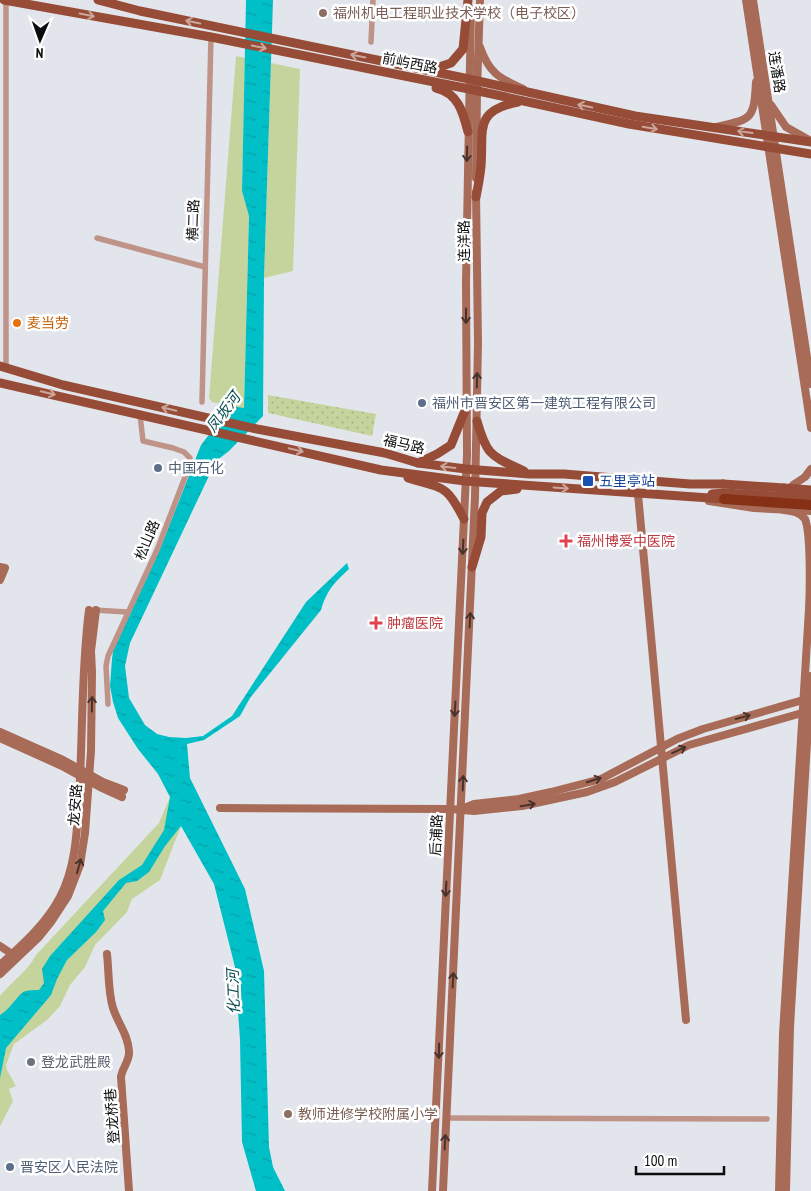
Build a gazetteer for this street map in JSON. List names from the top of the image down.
{
  "streets": {
    "main road": [
      "前屿西路",
      "连潘路",
      "连洋路",
      "福马路",
      "龙安路",
      "后浦路",
      "登龙桥巷"
    ],
    "street": ["横二路", "松山路"]
  },
  "crossings": [
    ["前屿西路", "连潘路"],
    ["前屿西路", "横二路"],
    ["前屿西路", "连洋路"],
    ["连洋路", "福马路"],
    ["连洋路", "后浦路"],
    ["福马路", "松山路"],
    ["福马路", "后浦路"]
  ],
  "water": ["凤坂河", "化工河"],
  "places": {
    "other": [
      "福州机电工程职业技术学校（电子校区）",
      "麦当劳",
      "福州市晋安区第一建筑工程有限公司",
      "中国石化",
      "登龙武胜殿",
      "教师进修学校附属小学",
      "晋安区人民法院"
    ],
    "transit": ["五里亭站"],
    "health": ["福州博爱中医院", "肿瘤医院"]
  },
  "scale_bar": "100 m",
  "north": "bottom"
}
